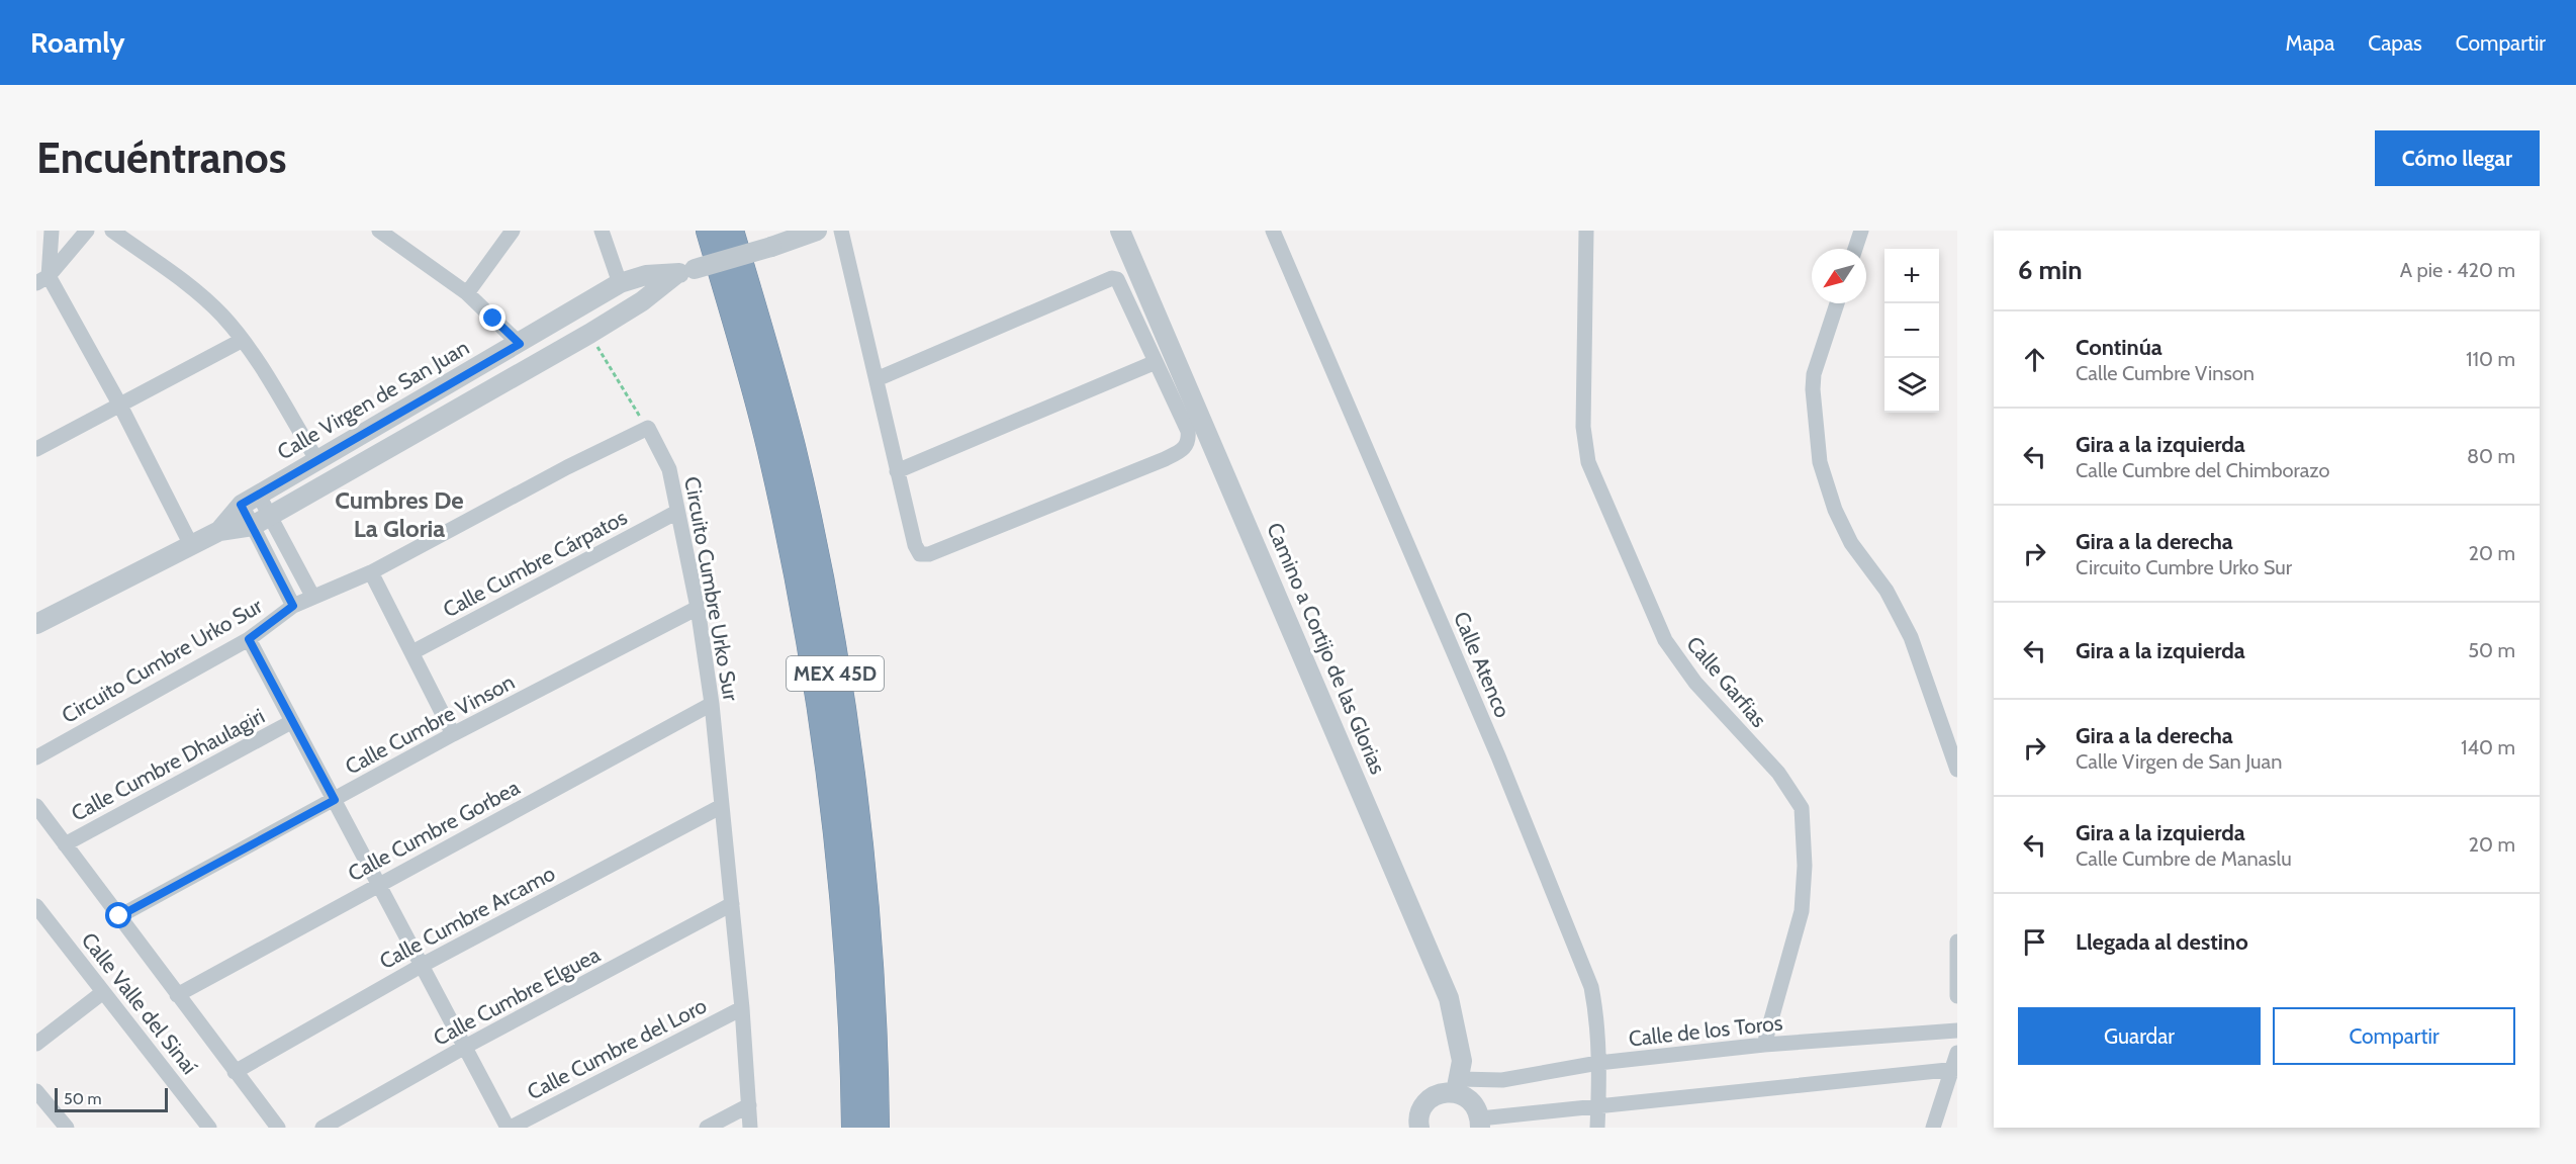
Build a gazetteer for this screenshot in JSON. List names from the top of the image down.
{
  "streets": {
    "highway": ["MEX 45D"],
    "street": [
      "Calle Virgen de San Juan",
      "Calle Cumbre Cárpatos",
      "Circuito Cumbre Urko Sur",
      "Camino a Cortijo de las Glorias",
      "Calle Atenco",
      "Calle Garfias",
      "Calle Cumbre Vinson",
      "Calle Cumbre Dhaulagiri",
      "Calle Cumbre Gorbea",
      "Calle Cumbre Arcamo",
      "Calle Cumbre Elguea",
      "Calle Valle del Sinaí",
      "Calle de los Toros",
      "Calle Cumbre del Loro"
    ]
  },
  "crossings": [
    ["Calle Cumbre Cárpatos", "Circuito Cumbre Urko Sur"],
    ["Circuito Cumbre Urko Sur", "Calle Cumbre Vinson"],
    ["Circuito Cumbre Urko Sur", "Calle Cumbre Gorbea"],
    ["Circuito Cumbre Urko Sur", "Calle Cumbre Arcamo"],
    ["Circuito Cumbre Urko Sur", "Calle Cumbre Elguea"],
    ["Circuito Cumbre Urko Sur", "Calle Cumbre del Loro"],
    ["Camino a Cortijo de las Glorias", "Calle de los Toros"],
    ["Calle Atenco", "Calle de los Toros"],
    ["Calle Garfias", "Calle de los Toros"]
  ],
  "districts": ["Cumbres De La Gloria"],
  "scale_bar": "50 m",
  "north": "bottom left",
  "page": {
    "header": "Roamly",
    "nav": ["Mapa", "Capas", "Compartir"],
    "buttons": [
      "Cómo llegar",
      ["Guardar", "Compartir"]
    ],
    "title": "Encuéntranos",
    "heading": ["6 min", "A pie · 420 m"],
    "map_buttons": ["+", "−"],
    "list": [
      ["Continúa", "Calle Cumbre Vinson", "110 m"],
      ["Gira a la izquierda", "Calle Cumbre del Chimborazo", "80 m"],
      ["Gira a la derecha", "Circuito Cumbre Urko Sur", "20 m"],
      ["Gira a la izquierda", "50 m"],
      ["Gira a la derecha", "Calle Virgen de San Juan", "140 m"],
      ["Gira a la izquierda", "Calle Cumbre de Manaslu", "20 m"],
      "Llegada al destino"
    ],
    "scale": "50 m"
  }
}
